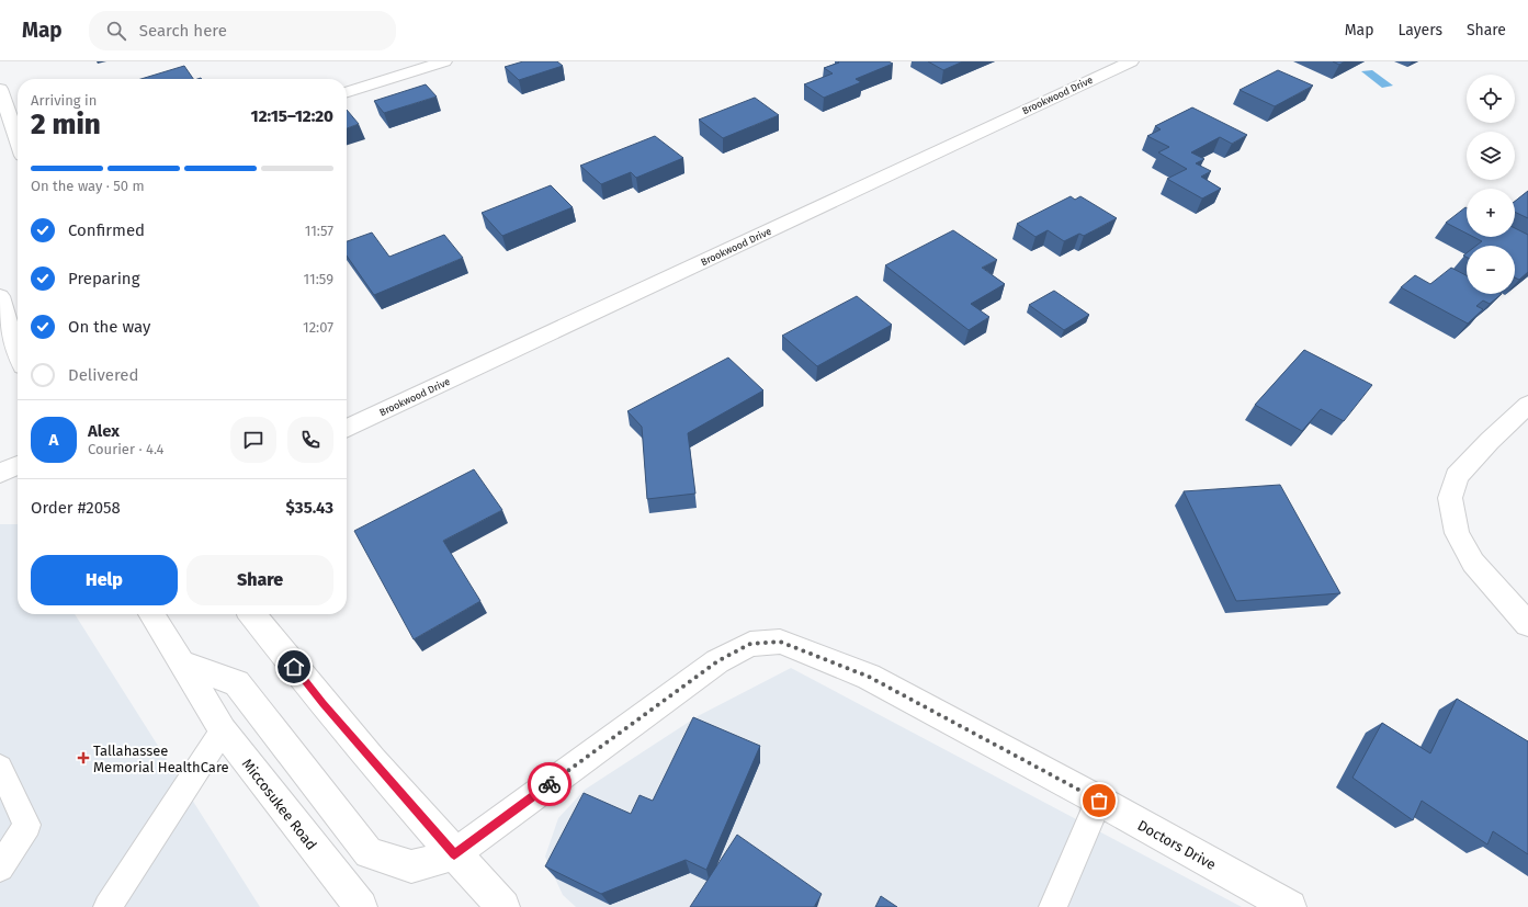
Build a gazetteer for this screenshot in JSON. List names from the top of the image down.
{
  "streets": {
    "street": ["Brookwood Drive", "Miccosukee Road", "Doctors Drive"]
  },
  "places": {
    "health": ["Tallahassee Memorial HealthCare"]
  },
  "page": {
    "header": "Map",
    "search": "Search here",
    "nav": ["Map", "Layers", "Share"],
    "map_buttons": ["+", "−"],
    "heading": ["2 min", "Arriving in", "12:15–12:20"],
    "panel": [
      "Alex",
      "Courier · 4.4",
      "Order #2058",
      "$35.43"
    ],
    "bar": "On the way · 50 m",
    "list": [
      ["Confirmed", "11:57"],
      ["Preparing", "11:59"],
      ["On the way", "12:07"],
      "Delivered"
    ],
    "round": "A",
    "buttons": ["Help", "Share"]
  }
}
